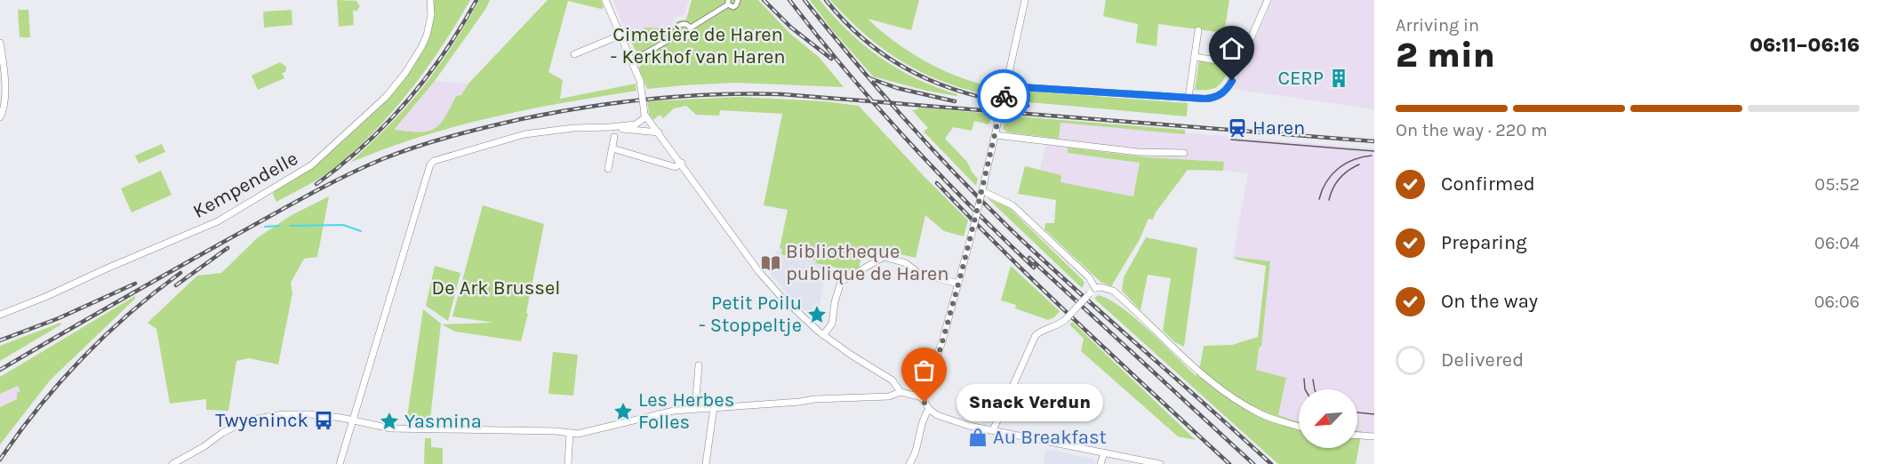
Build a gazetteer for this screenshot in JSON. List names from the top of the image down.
{
  "streets": {
    "street": ["Kempendelle"]
  },
  "parks": ["Cimetière de Haren - Kerkhof van Haren", "De Ark Brussel"],
  "places": {
    "building": ["CERP"],
    "station": ["Haren"],
    "library": ["Bibliotheque publique de Haren"],
    "place": ["Petit Poilu - Stoppeltje", "Les Herbes Folles", "Yasmina"],
    "other": ["Snack Verdun"],
    "bus stop": ["Twyeninck"],
    "shop": ["Au Breakfast"]
  },
  "north": "bottom left",
  "page": {
    "heading": ["2 min", "Arriving in", "06:11–06:16"],
    "bar": "On the way · 220 m",
    "list": [
      ["Confirmed", "05:52"],
      ["Preparing", "06:04"],
      ["On the way", "06:06"],
      "Delivered"
    ],
    "bubble": "Snack Verdun"
  }
}
